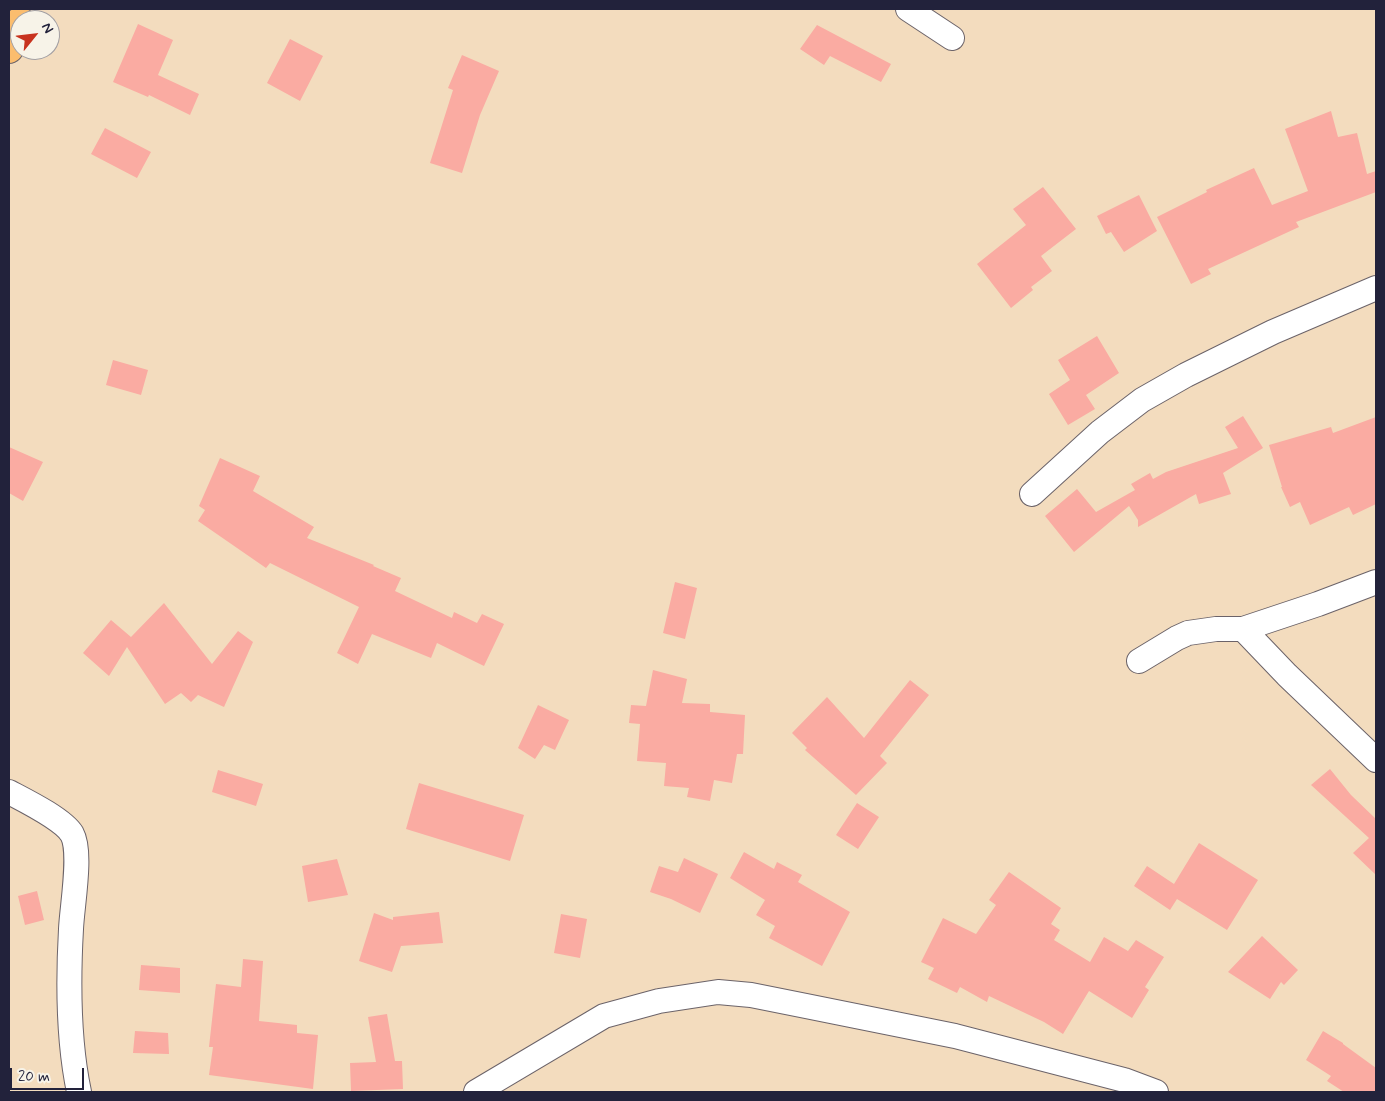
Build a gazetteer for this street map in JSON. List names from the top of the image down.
{
  "scale_bar": "20 m",
  "north": "top right"
}
